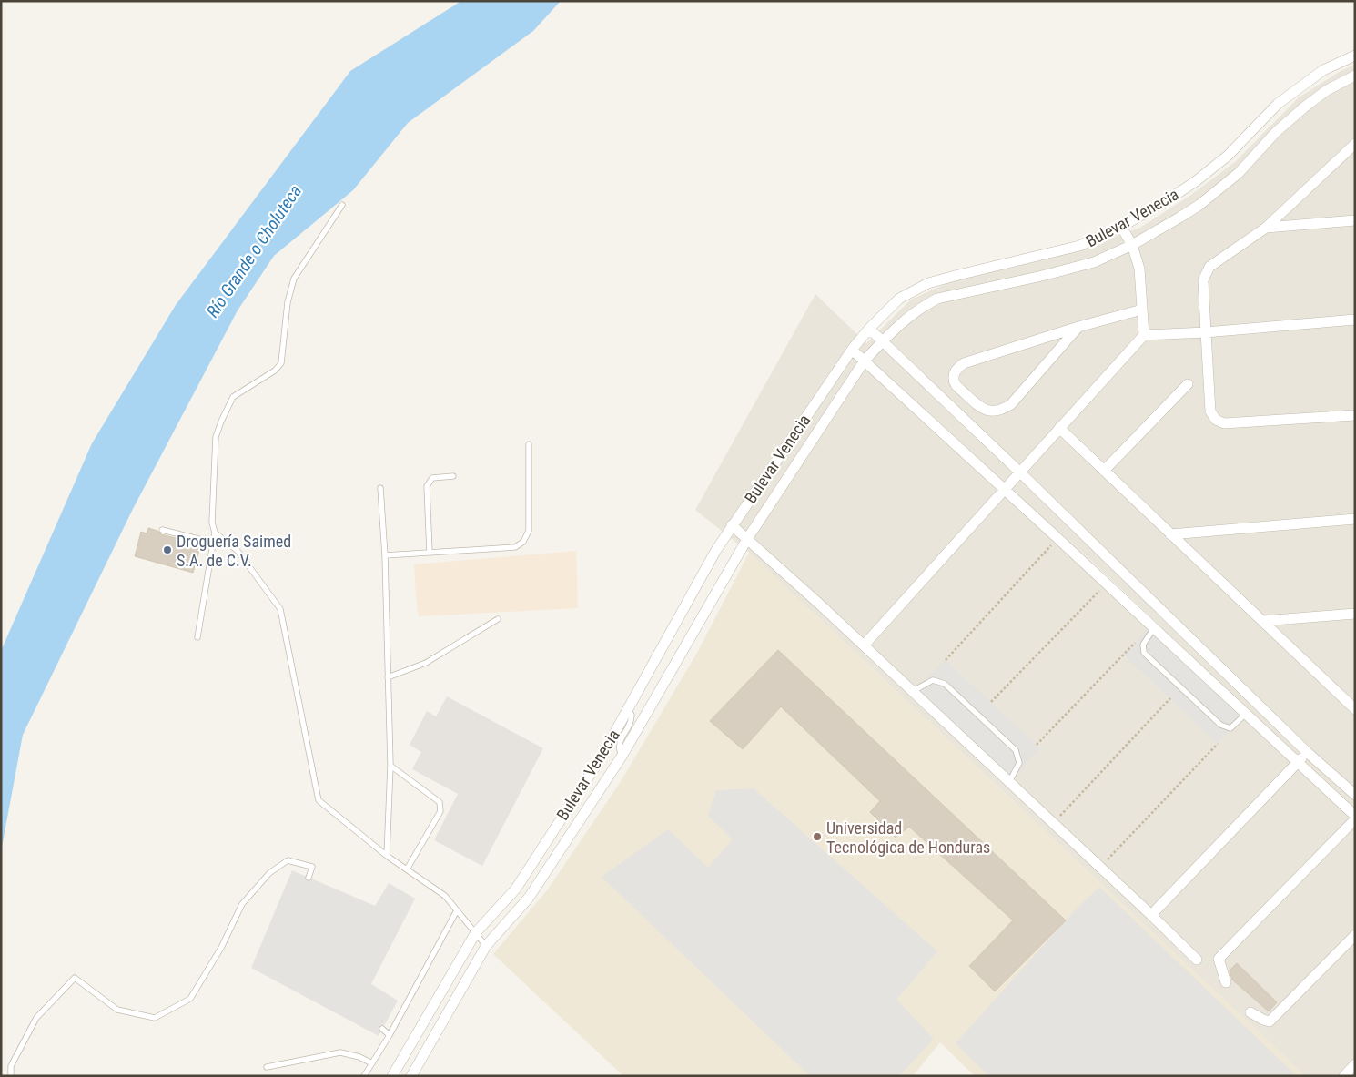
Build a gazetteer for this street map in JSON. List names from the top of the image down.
{
  "streets": {
    "street": ["Bulevar Venecia"]
  },
  "water": ["Río Grande o Choluteca"],
  "places": ["Droguería Saimed S.A. de C.V.", "Universidad Tecnológica de Honduras"]
}
